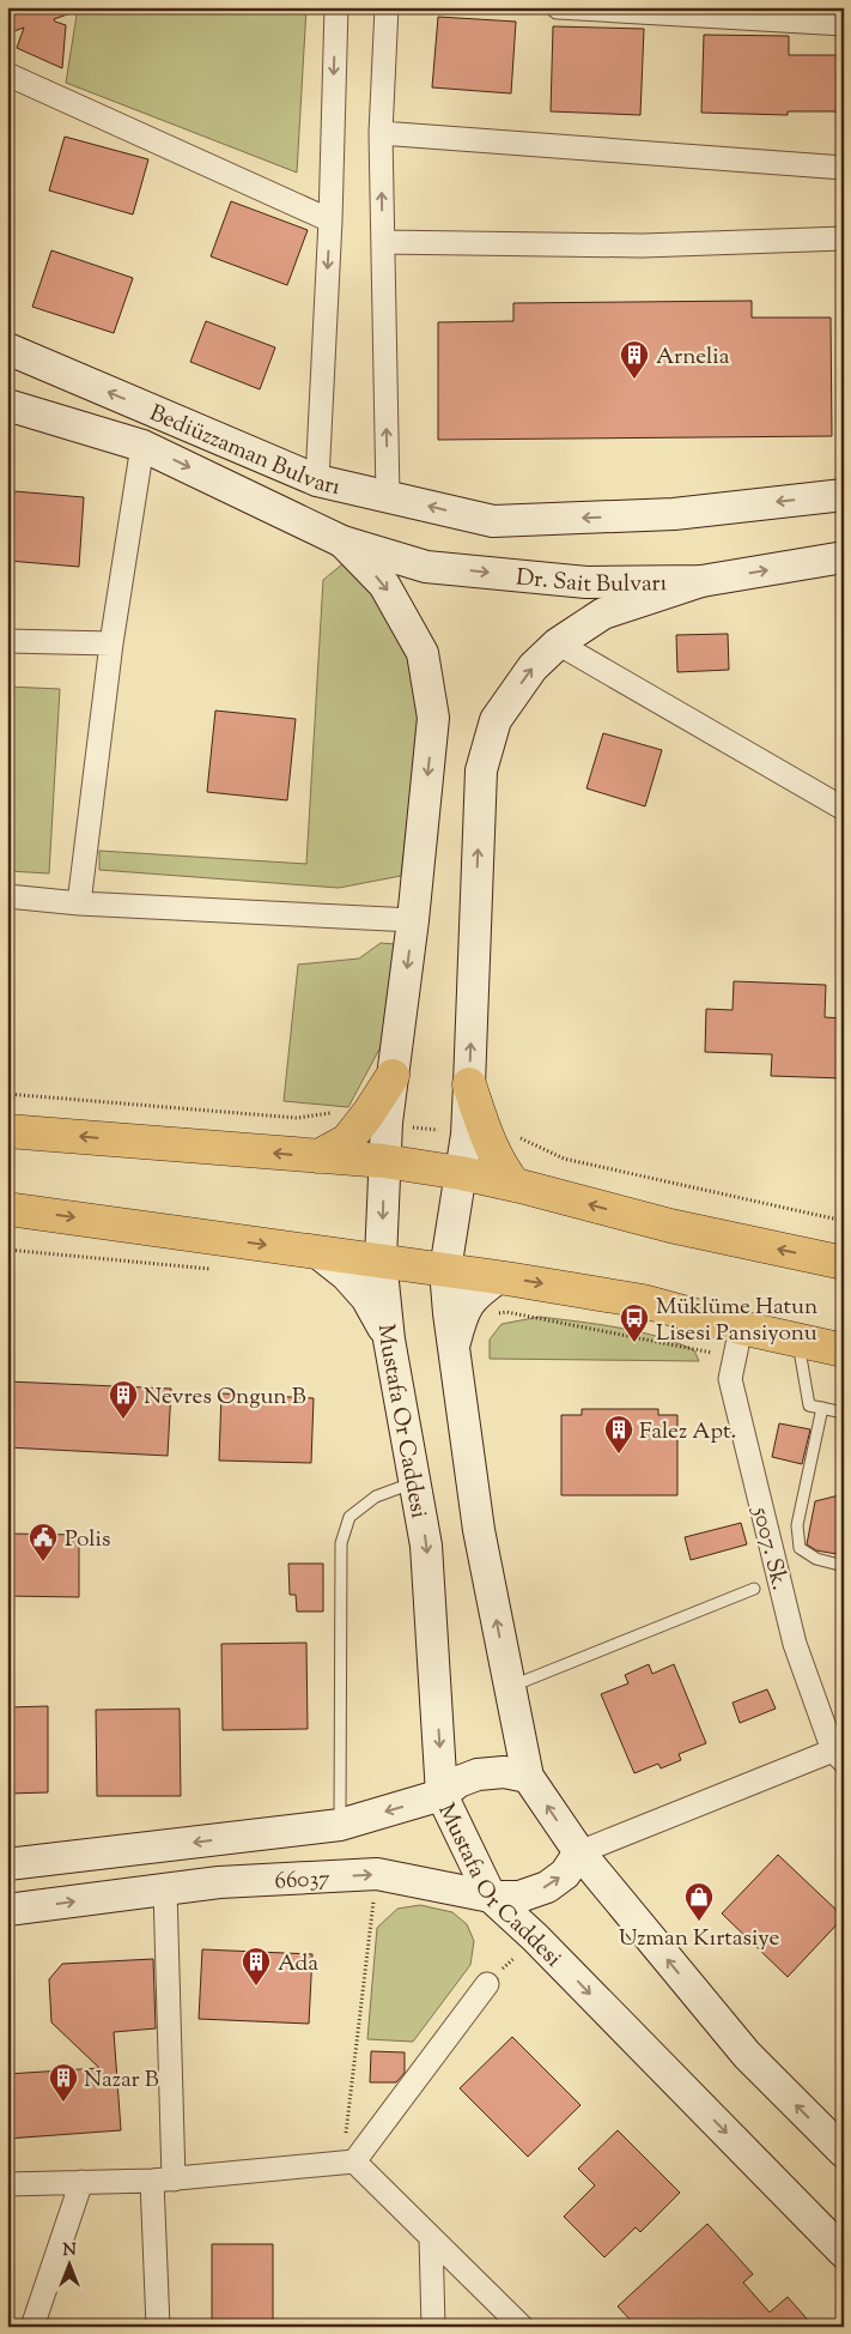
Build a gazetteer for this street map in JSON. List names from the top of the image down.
{
  "streets": {
    "street": [
      "Bediüzzaman Bulvarı",
      "Dr. Sait Bulvarı",
      "Mustafa Or Caddesi",
      "5007. Sk.",
      "66037"
    ]
  },
  "crossings": [
    ["Bediüzzaman Bulvarı", "Dr. Sait Bulvarı"],
    ["Bediüzzaman Bulvarı", "Mustafa Or Caddesi"],
    ["Dr. Sait Bulvarı", "Mustafa Or Caddesi"],
    ["Mustafa Or Caddesi", "66037"]
  ],
  "one_way": ["Dr. Sait Bulvarı"],
  "places": {
    "building": [
      "Arnelia",
      "Nevres Ongun B",
      "Falez Apt.",
      "Ada",
      "Nazar B"
    ],
    "bus stop": ["Müklüme Hatun Lisesi Pansiyonu"],
    "public building": ["Polis"],
    "shop": ["Uzman Kırtasiye"]
  },
  "north": "top"
}
